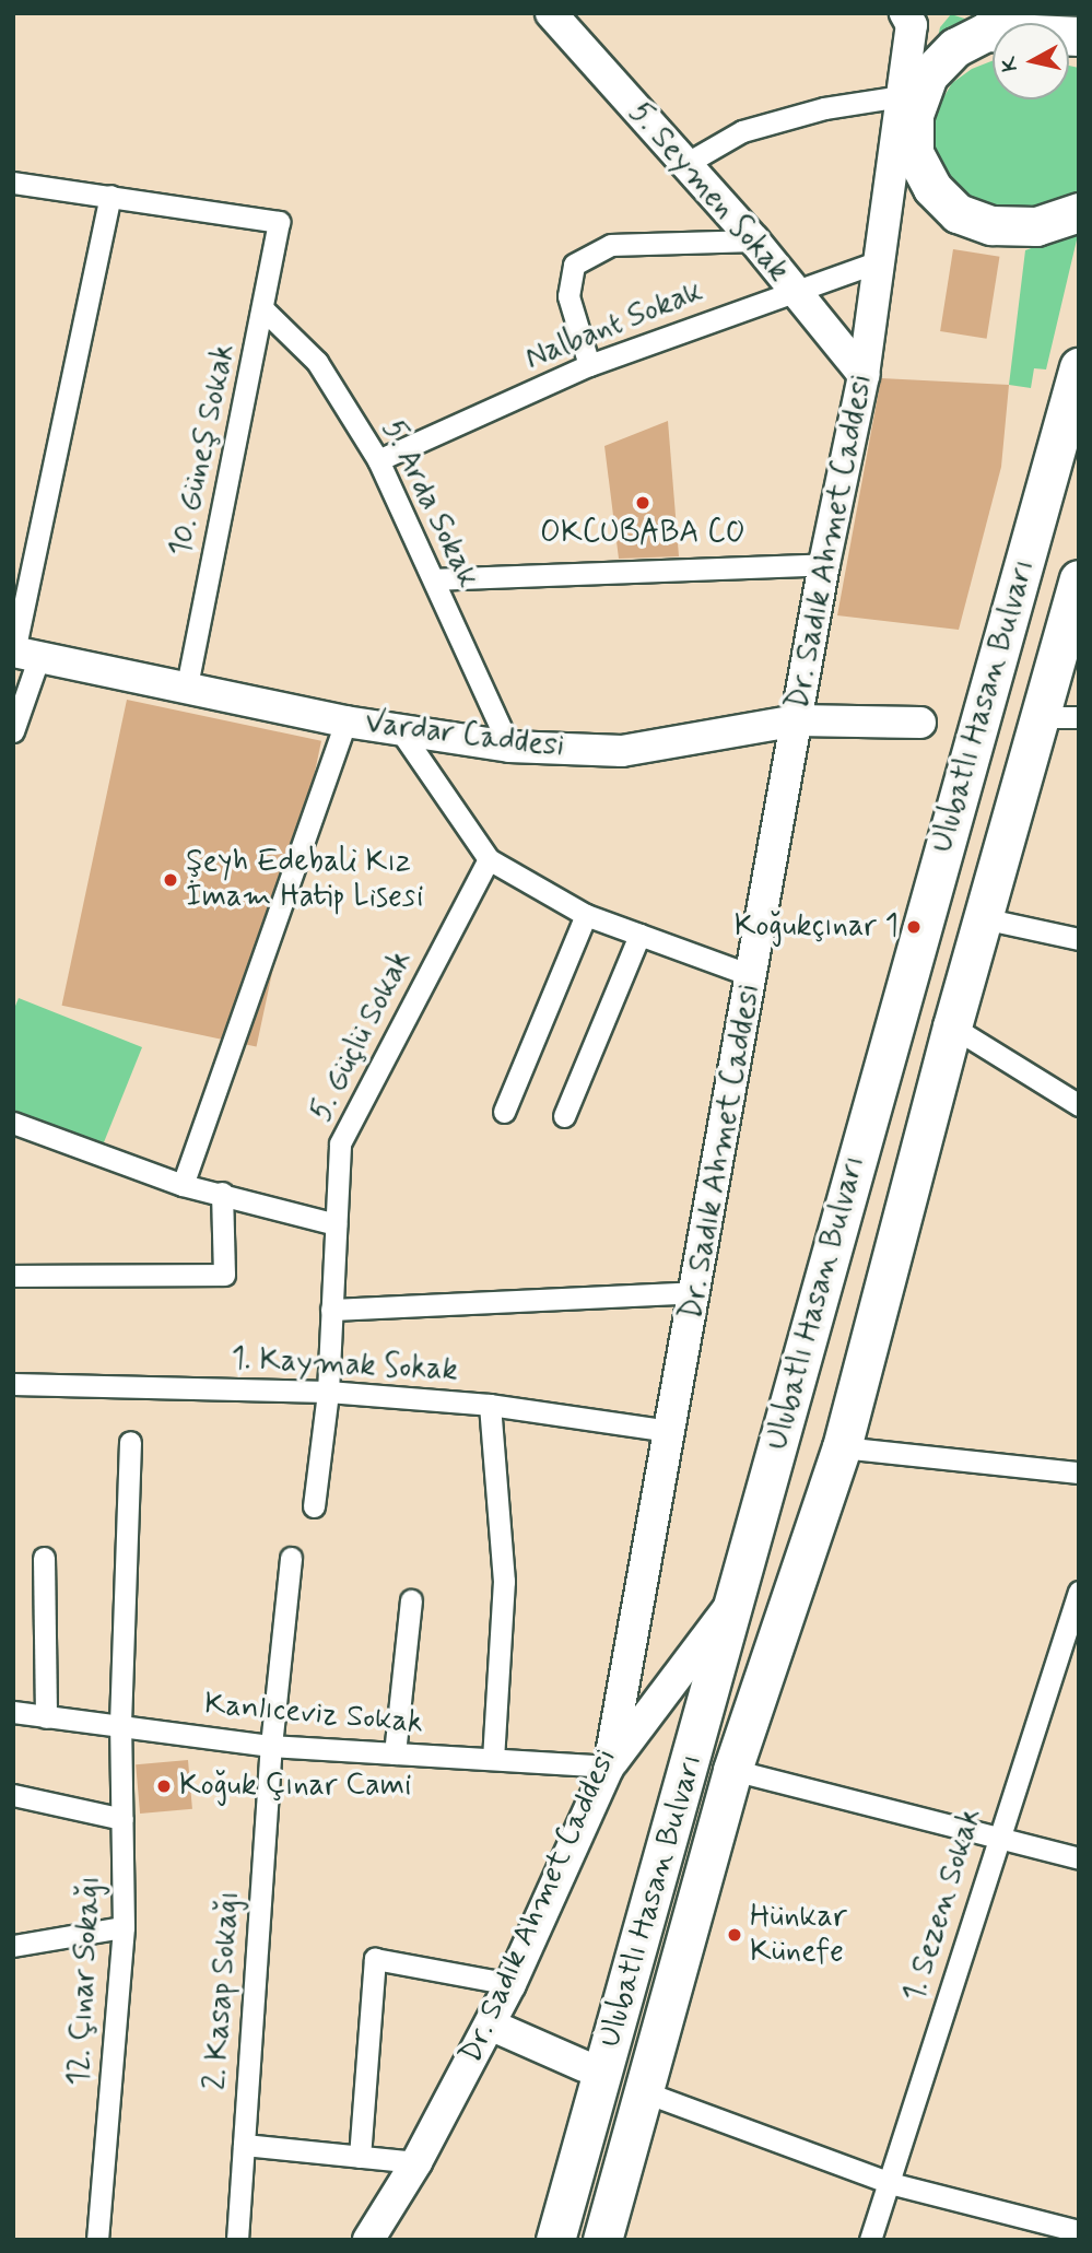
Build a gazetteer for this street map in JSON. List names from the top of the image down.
{
  "streets": {
    "highway": ["Ulubatlı Hasan Bulvarı"],
    "street": [
      "5. Seymen Sokak",
      "Nalbant Sokak",
      "10. Güneş Sokak",
      "5. Arda Sokak",
      "Dr. Sadık Ahmet Caddesi",
      "Vardar Caddesi",
      "5. Güçlü Sokak",
      "1. Kaymak Sokak",
      "Kanlıceviz Sokak",
      "1. Sezen Sokak",
      "12. Çınar Sokağı",
      "2. Kasap Sokağı"
    ]
  },
  "crossings": [
    ["5. Seymen Sokak", "Nalbant Sokak"],
    ["5. Seymen Sokak", "Dr. Sadık Ahmet Caddesi"],
    ["Nalbant Sokak", "5. Arda Sokak"],
    ["Nalbant Sokak", "Dr. Sadık Ahmet Caddesi"],
    ["10. Güneş Sokak", "5. Arda Sokak"],
    ["10. Güneş Sokak", "Vardar Caddesi"],
    ["5. Arda Sokak", "Vardar Caddesi"],
    ["Dr. Sadık Ahmet Caddesi", "Vardar Caddesi"],
    ["Dr. Sadık Ahmet Caddesi", "1. Kaymak Sokak"],
    ["Dr. Sadık Ahmet Caddesi", "Kanlıceviz Sokak"],
    ["5. Güçlü Sokak", "1. Kaymak Sokak"],
    ["Kanlıceviz Sokak", "12. Çınar Sokağı"],
    ["Kanlıceviz Sokak", "2. Kasap Sokağı"]
  ],
  "places": [
    "OKCUBABA CO",
    "Şeyh Edebali Kız İmam Hatip Lisesi",
    "Koğukçınar 1",
    "Koğuk Çınar Cami",
    "Hünkar Künefe"
  ],
  "north": "left"
}
